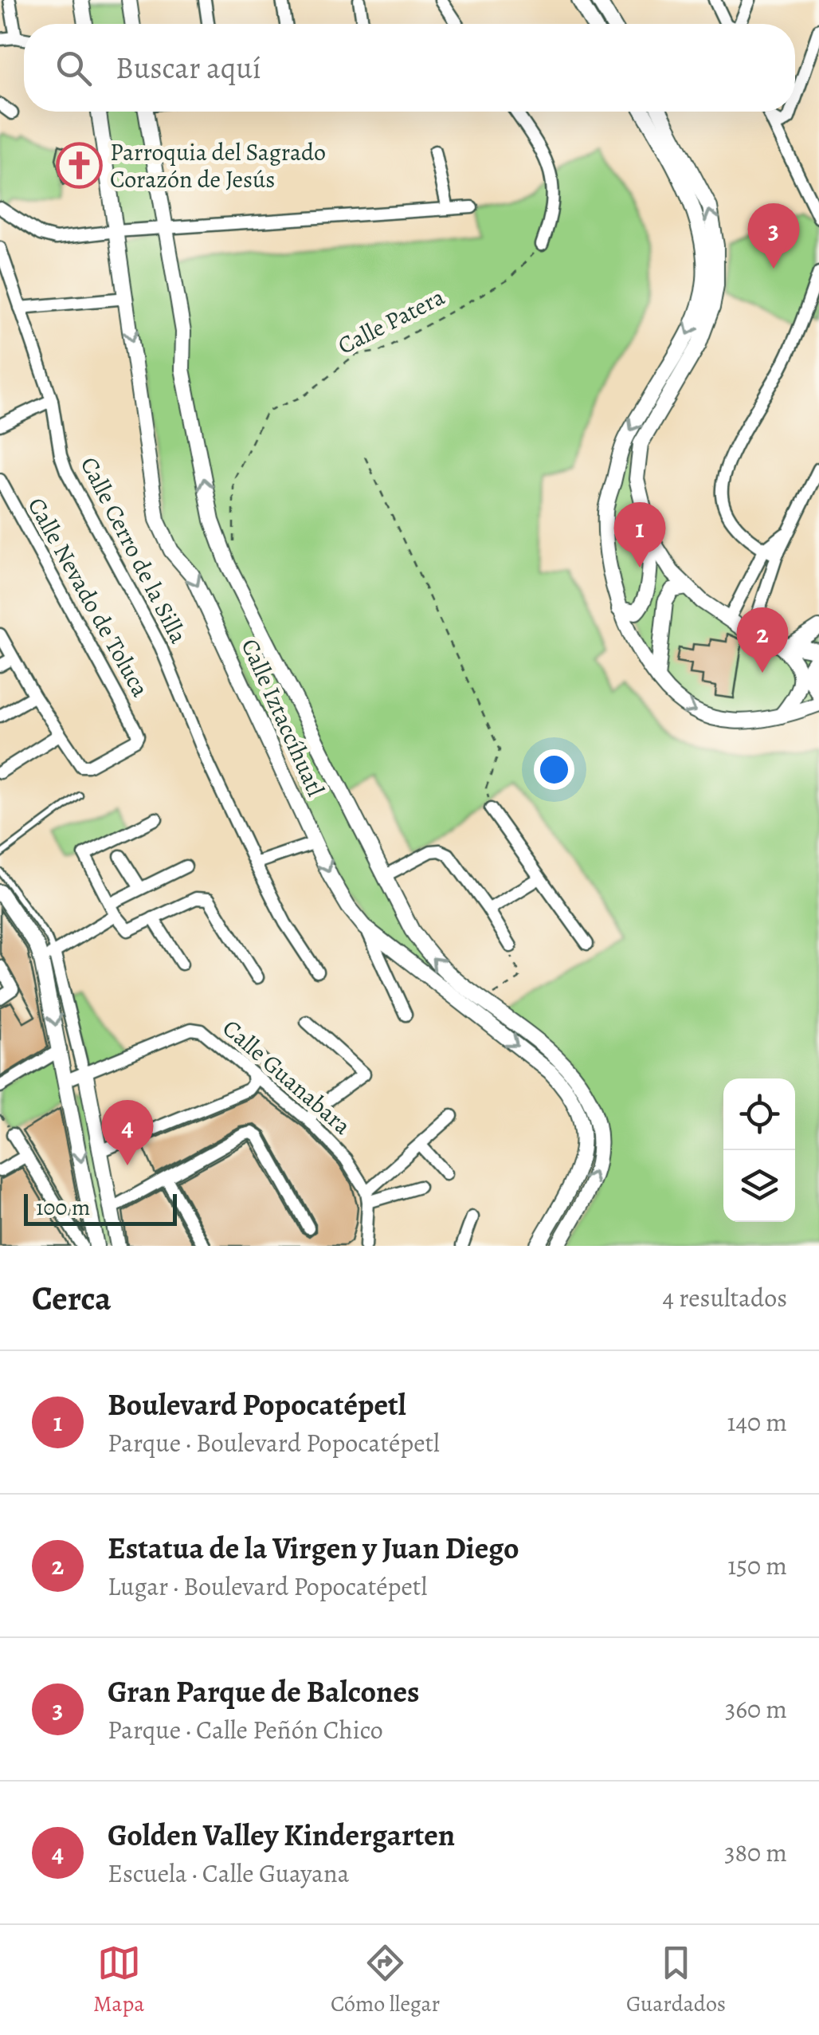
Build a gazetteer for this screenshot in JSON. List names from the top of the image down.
{
  "streets": {
    "street": [
      "Calle Cerro de la Silla",
      "Calle Nevado de Toluca",
      "Calle Iztaccíhuatl",
      "Calle Guanabara"
    ],
    "path": ["Calle Patera"]
  },
  "crossings": [
    ["Calle Patera", "Calle Iztaccíhuatl"]
  ],
  "places": {
    "church": ["Parroquia del Sagrado Corazón de Jesús"]
  },
  "scale_bar": "100 m",
  "page": {
    "search": "Buscar aquí",
    "pins": [
      "3",
      "1",
      "2",
      "4"
    ],
    "scale": "100 m",
    "heading": ["Cerca", "4 resultados"],
    "list": [
      {
        "mark": "1",
        "name": "Boulevard Popocatépetl",
        "note": "Parque · Boulevard Popocatépetl",
        "value": "140 m"
      },
      {
        "mark": "2",
        "name": "Estatua de la Virgen y Juan Diego",
        "note": "Lugar · Boulevard Popocatépetl",
        "value": "150 m"
      },
      {
        "mark": "3",
        "name": "Gran Parque de Balcones",
        "note": "Parque · Calle Peñón Chico",
        "value": "360 m"
      },
      {
        "mark": "4",
        "name": "Golden Valley Kindergarten",
        "note": "Escuela · Calle Guayana",
        "value": "380 m"
      }
    ],
    "nav": ["Mapa", "Cómo llegar", "Guardados"]
  }
}
